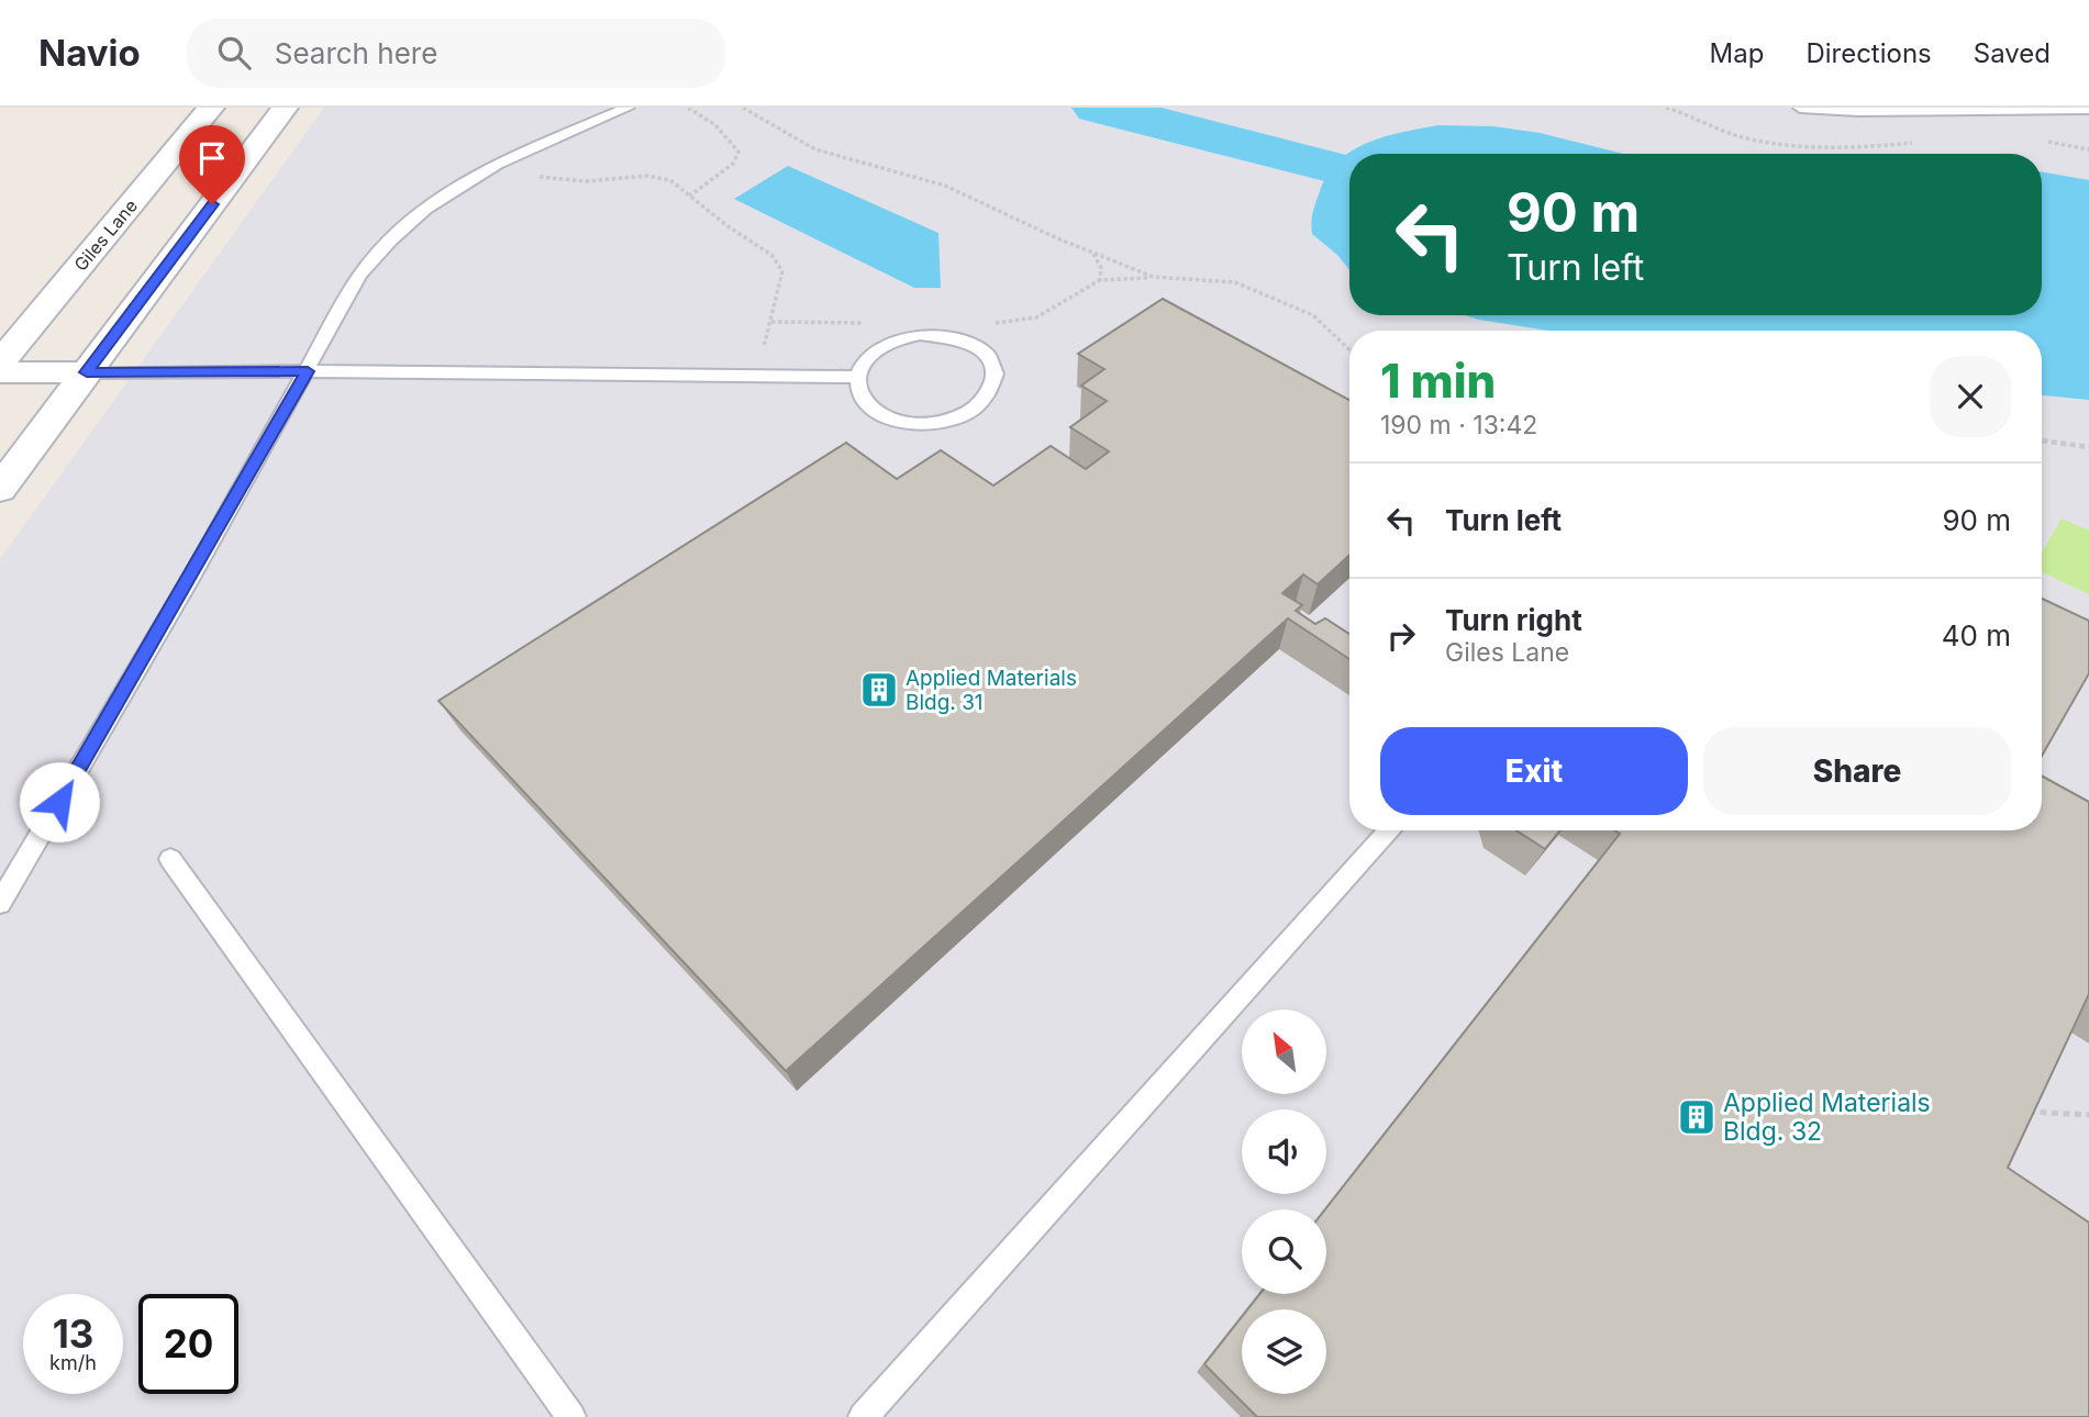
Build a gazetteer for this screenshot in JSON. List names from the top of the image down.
{
  "streets": {
    "street": ["Giles Lane"]
  },
  "places": {
    "building": ["Applied Materials Bldg. 31", "Applied Materials Bldg. 32"]
  },
  "north": "top left",
  "page": {
    "header": "Navio",
    "search": "Search here",
    "nav": ["Map", "Directions", "Saved"],
    "turn": ["90 m", "Turn left"],
    "heading": ["1 min", "190 m · 13:42"],
    "list": [
      {
        "name": "Turn left",
        "value": "90 m"
      },
      {
        "name": "Turn right",
        "note": "Giles Lane",
        "value": "40 m"
      }
    ],
    "buttons": ["Exit", "Share"],
    "speed": "13 km/h",
    "limit": "20"
  }
}
